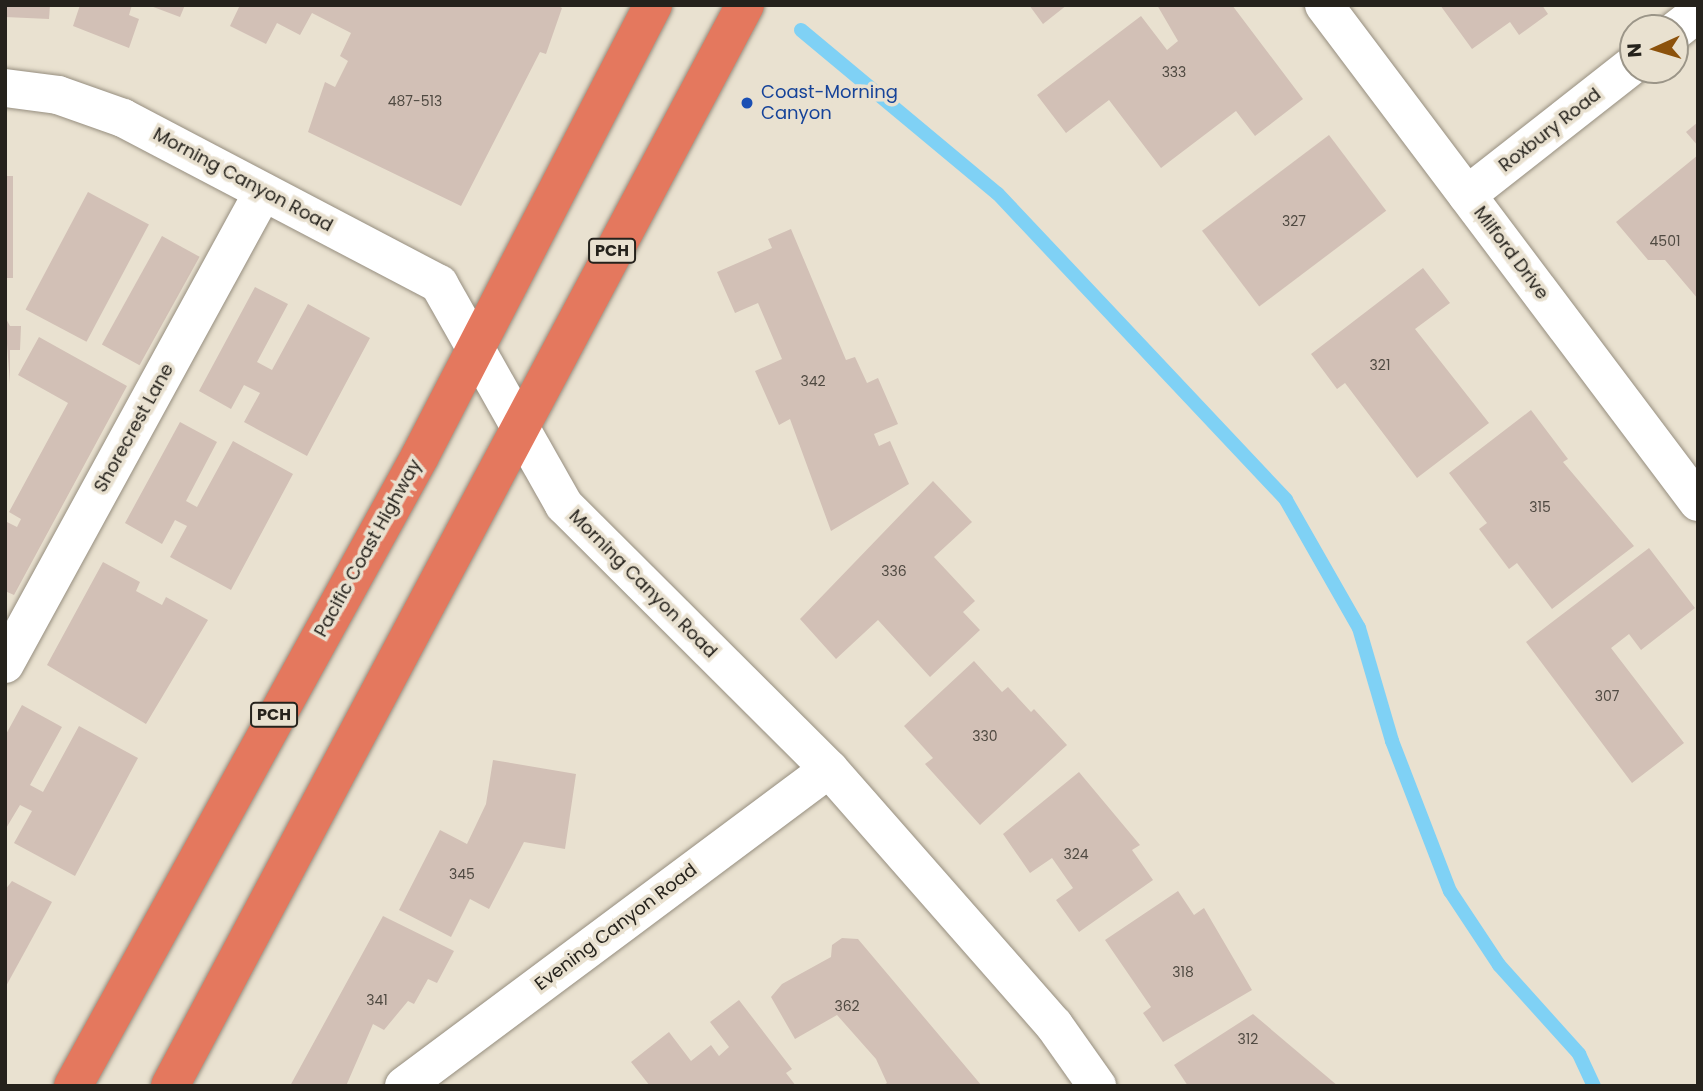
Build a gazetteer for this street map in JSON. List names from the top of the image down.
{
  "streets": {
    "highway": ["PCH", "Pacific Coast Highway"],
    "street": [
      "Roxbury Road",
      "Morning Canyon Road",
      "Milford Drive",
      "Shorecrest Lane",
      "Evening Canyon Road"
    ]
  },
  "crossings": [
    ["Roxbury Road", "Milford Drive"],
    ["Morning Canyon Road", "PCH"],
    ["Morning Canyon Road", "Shorecrest Lane"],
    ["Morning Canyon Road", "Pacific Coast Highway"],
    ["Morning Canyon Road", "Evening Canyon Road"]
  ],
  "places": ["Coast-Morning Canyon"],
  "house_numbers": [
    "333",
    "487-513",
    "327",
    "4501",
    "321",
    "342",
    "315",
    "336",
    "307",
    "330",
    "324",
    "345",
    "318",
    "341",
    "362",
    "312"
  ],
  "north": "left"
}
